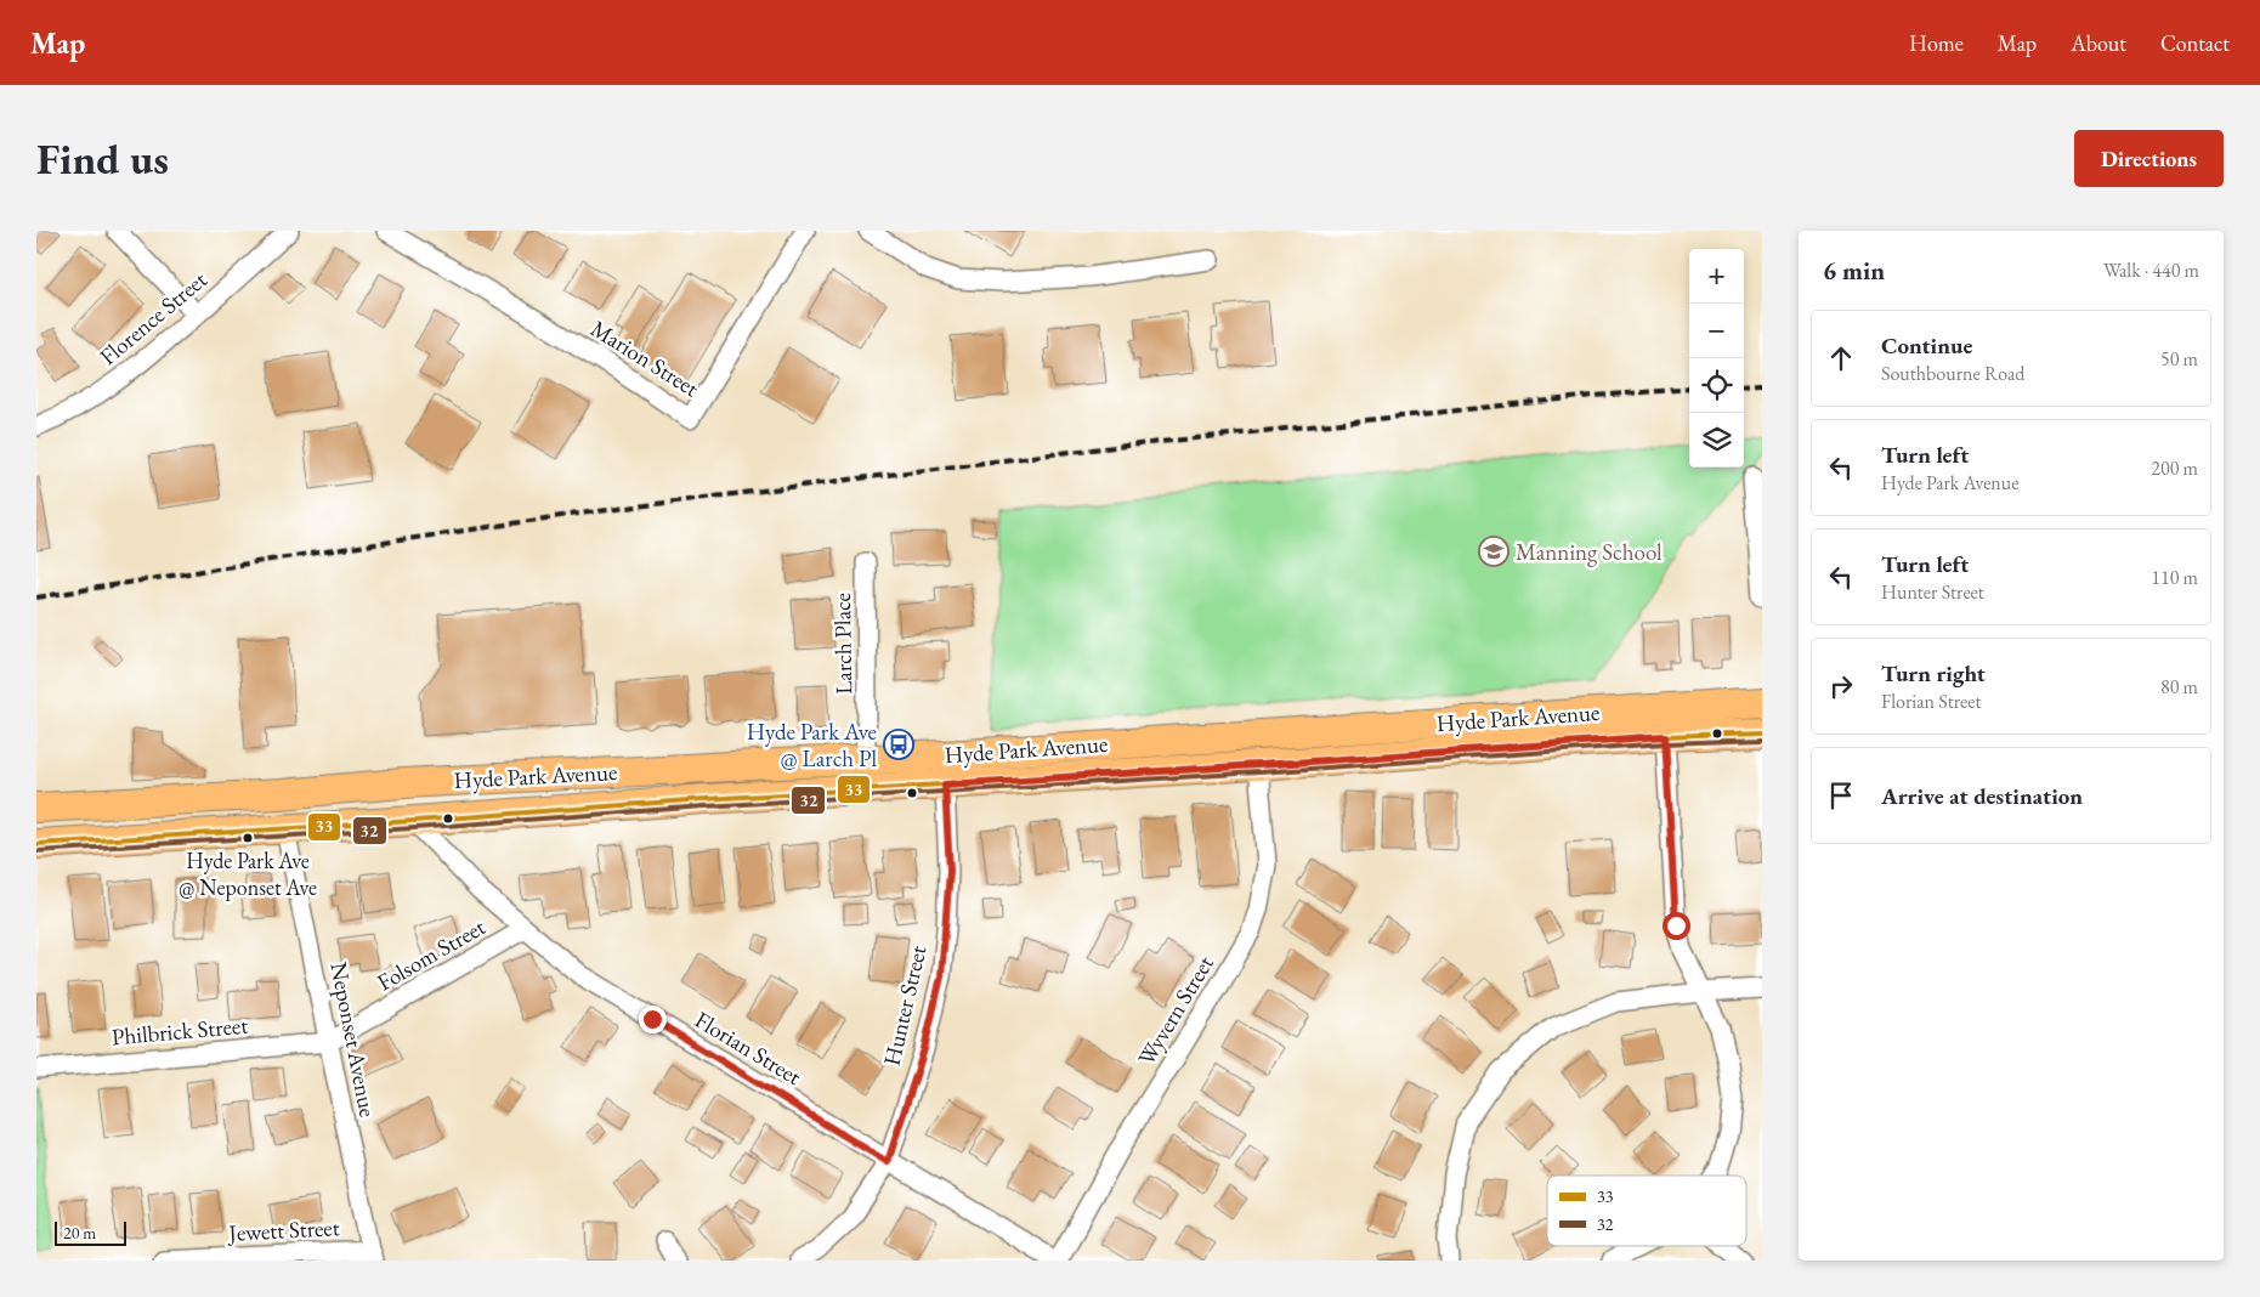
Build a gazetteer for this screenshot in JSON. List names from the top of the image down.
{
  "streets": {
    "main road": ["Hyde Park Avenue"],
    "street": [
      "Florence Street",
      "Marion Street",
      "Larch Place",
      "Folsom Street",
      "Hunter Street",
      "Wyvern Street",
      "Philbrick Street",
      "Neponset Avenue",
      "Florian Street",
      "Jewett Street"
    ]
  },
  "crossings": [
    ["Larch Place", "Hyde Park Avenue"],
    ["Hyde Park Avenue", "Hunter Street"],
    ["Hyde Park Avenue", "Wyvern Street"],
    ["Hyde Park Avenue", "Neponset Avenue"],
    ["Hyde Park Avenue", "Florian Street"],
    ["Folsom Street", "Philbrick Street"],
    ["Folsom Street", "Neponset Avenue"],
    ["Folsom Street", "Florian Street"],
    ["Hunter Street", "Florian Street"],
    ["Wyvern Street", "Florian Street"],
    ["Philbrick Street", "Neponset Avenue"],
    ["Neponset Avenue", "Jewett Street"]
  ],
  "places": {
    "school or university": ["Manning School"],
    "bus stop": ["Hyde Park Ave @ Larch Pl"],
    "other": ["Hyde Park Ave @ Neponset Ave"]
  },
  "lines": ["transit line 33", "transit line 32"],
  "legend": ["33", "32"],
  "scale_bar": "20 m",
  "page": {
    "header": "Map",
    "nav": [
      "Home",
      "Map",
      "About",
      "Contact"
    ],
    "buttons": "Directions",
    "title": "Find us",
    "heading": ["6 min", "Walk · 440 m"],
    "map_buttons": ["+", "−"],
    "list": [
      ["Continue", "Southbourne Road", "50 m"],
      ["Turn left", "Hyde Park Avenue", "200 m"],
      ["Turn left", "Hunter Street", "110 m"],
      ["Turn right", "Florian Street", "80 m"],
      "Arrive at destination"
    ],
    "scale": "20 m"
  }
}
